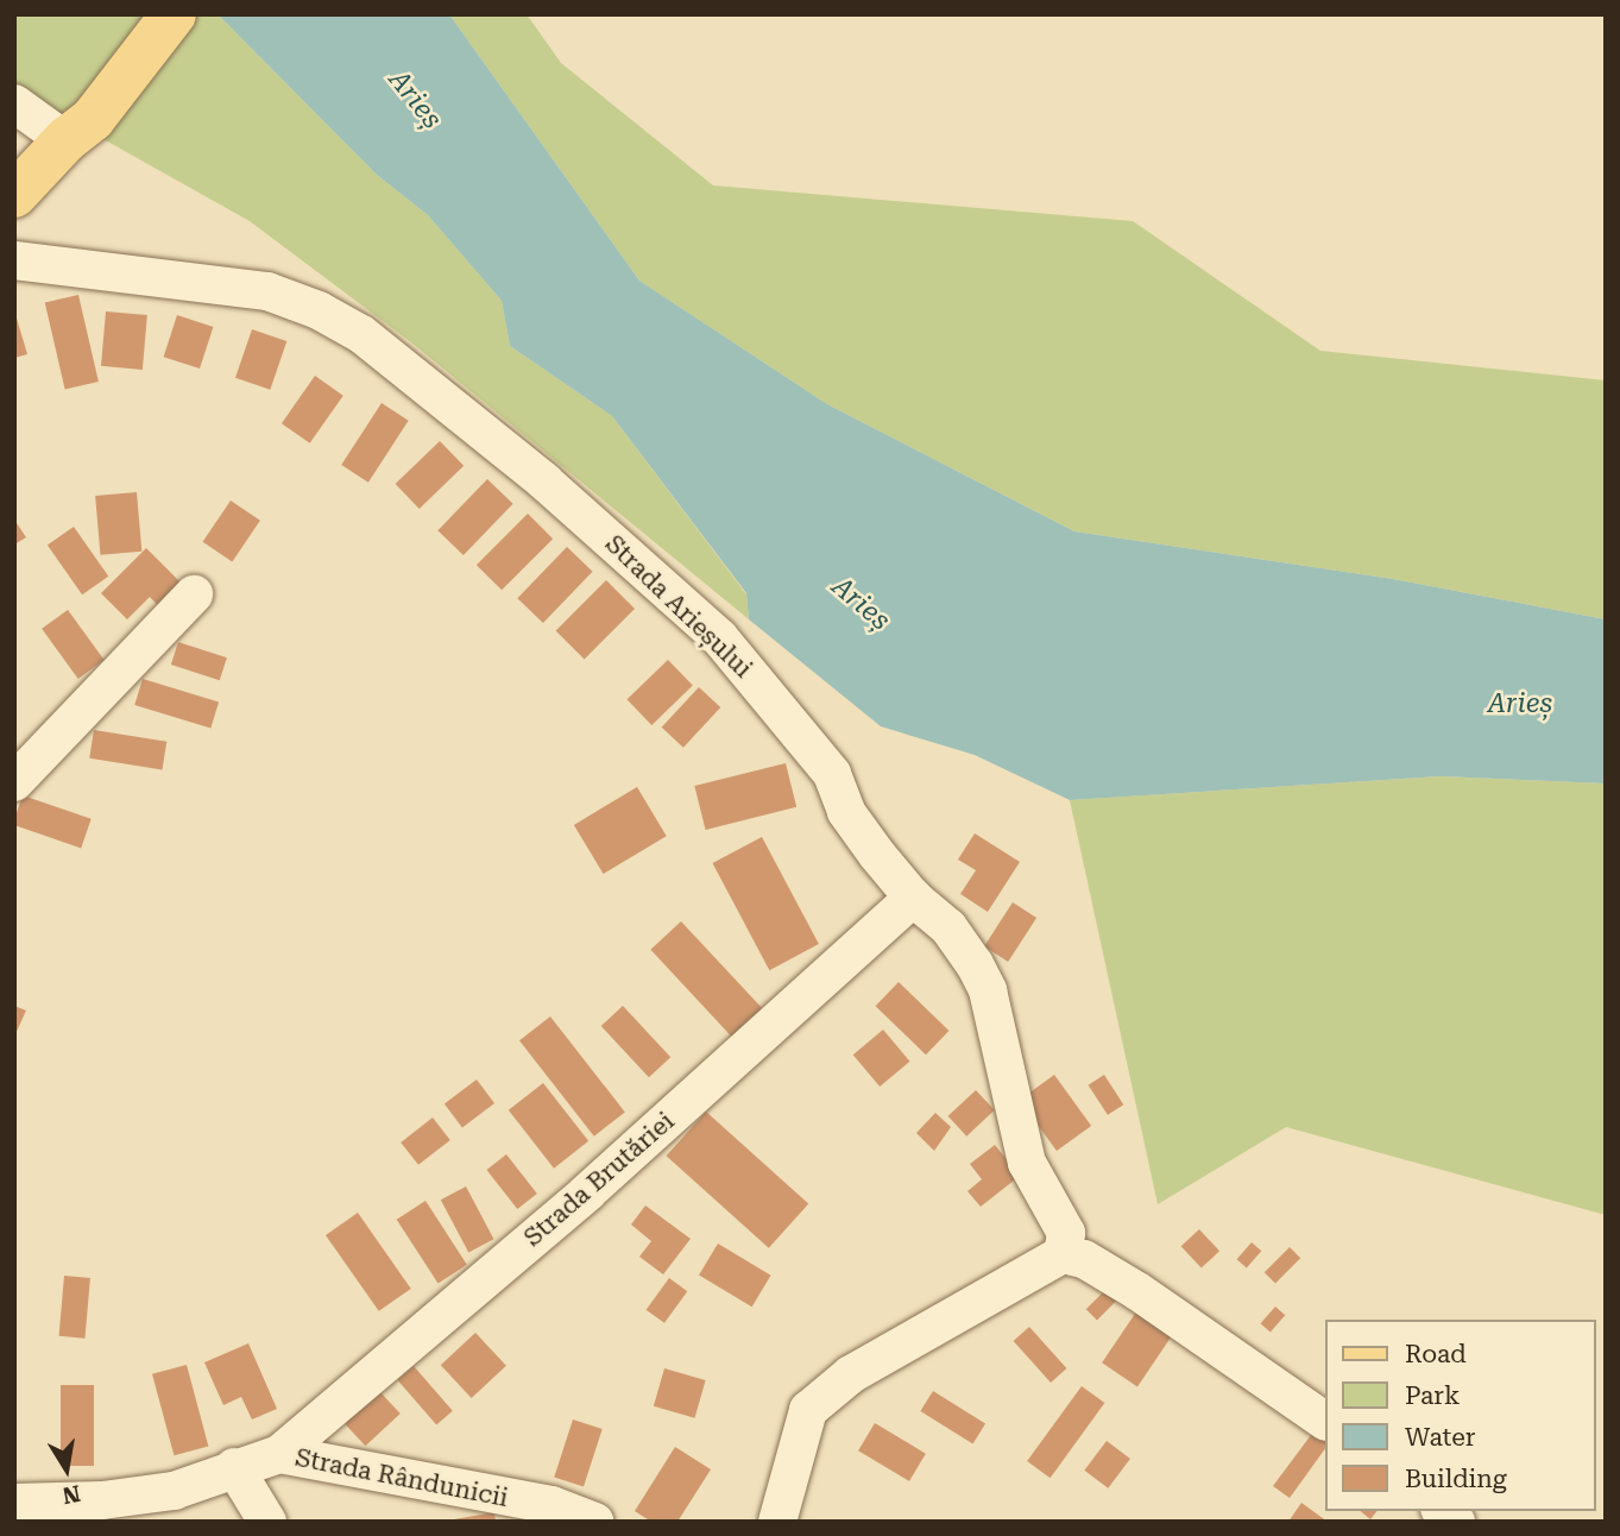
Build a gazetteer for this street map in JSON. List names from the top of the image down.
{
  "streets": {
    "street": ["Strada Arieșului", "Strada Brutăriei", "Strada Rândunicii"]
  },
  "crossings": [
    ["Strada Arieșului", "Strada Brutăriei"],
    ["Strada Brutăriei", "Strada Rândunicii"]
  ],
  "water": ["Arieș"],
  "legend": [
    "Road",
    "Park",
    "Water",
    "Building"
  ],
  "north": "bottom"
}
